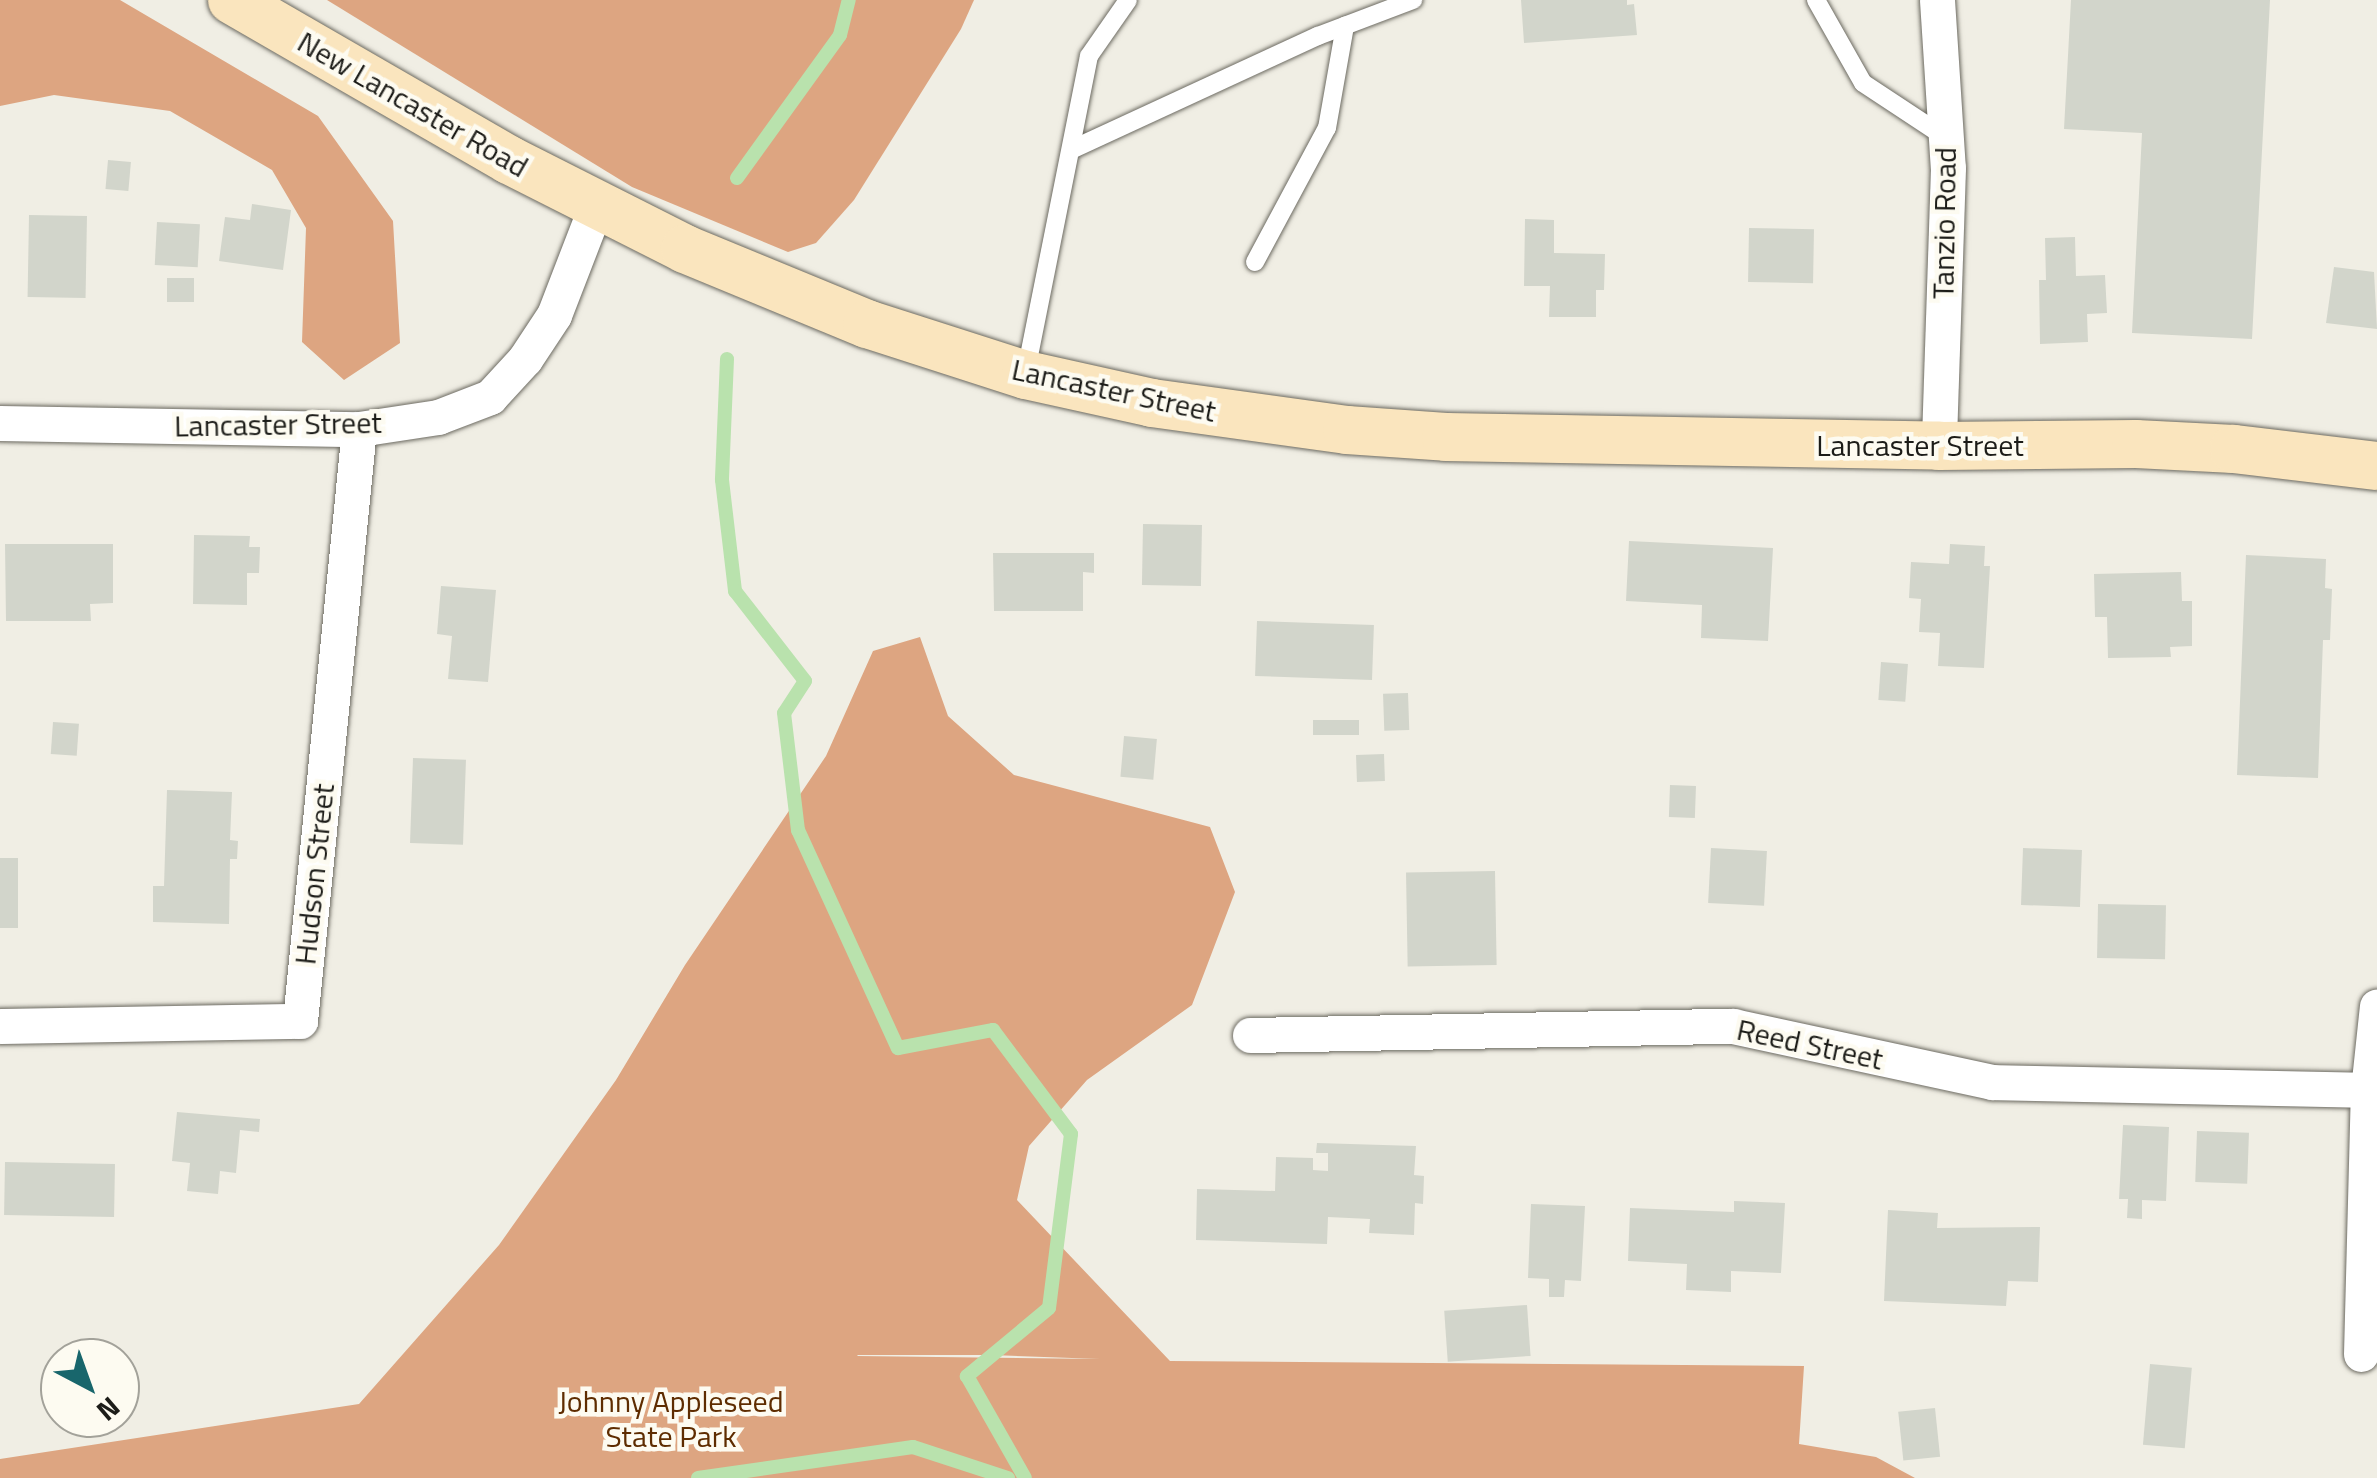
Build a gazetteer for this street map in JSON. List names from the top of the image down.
{
  "streets": {
    "main road": ["New Lancaster Road", "Lancaster Street"],
    "street": ["Tanzio Road", "Hudson Street", "Reed Street"]
  },
  "crossings": [
    ["New Lancaster Road", "Lancaster Street"],
    ["Tanzio Road", "Lancaster Street"],
    ["Lancaster Street", "Hudson Street"]
  ],
  "parks": ["Johnny Appleseed State Park"],
  "north": "bottom right"
}
